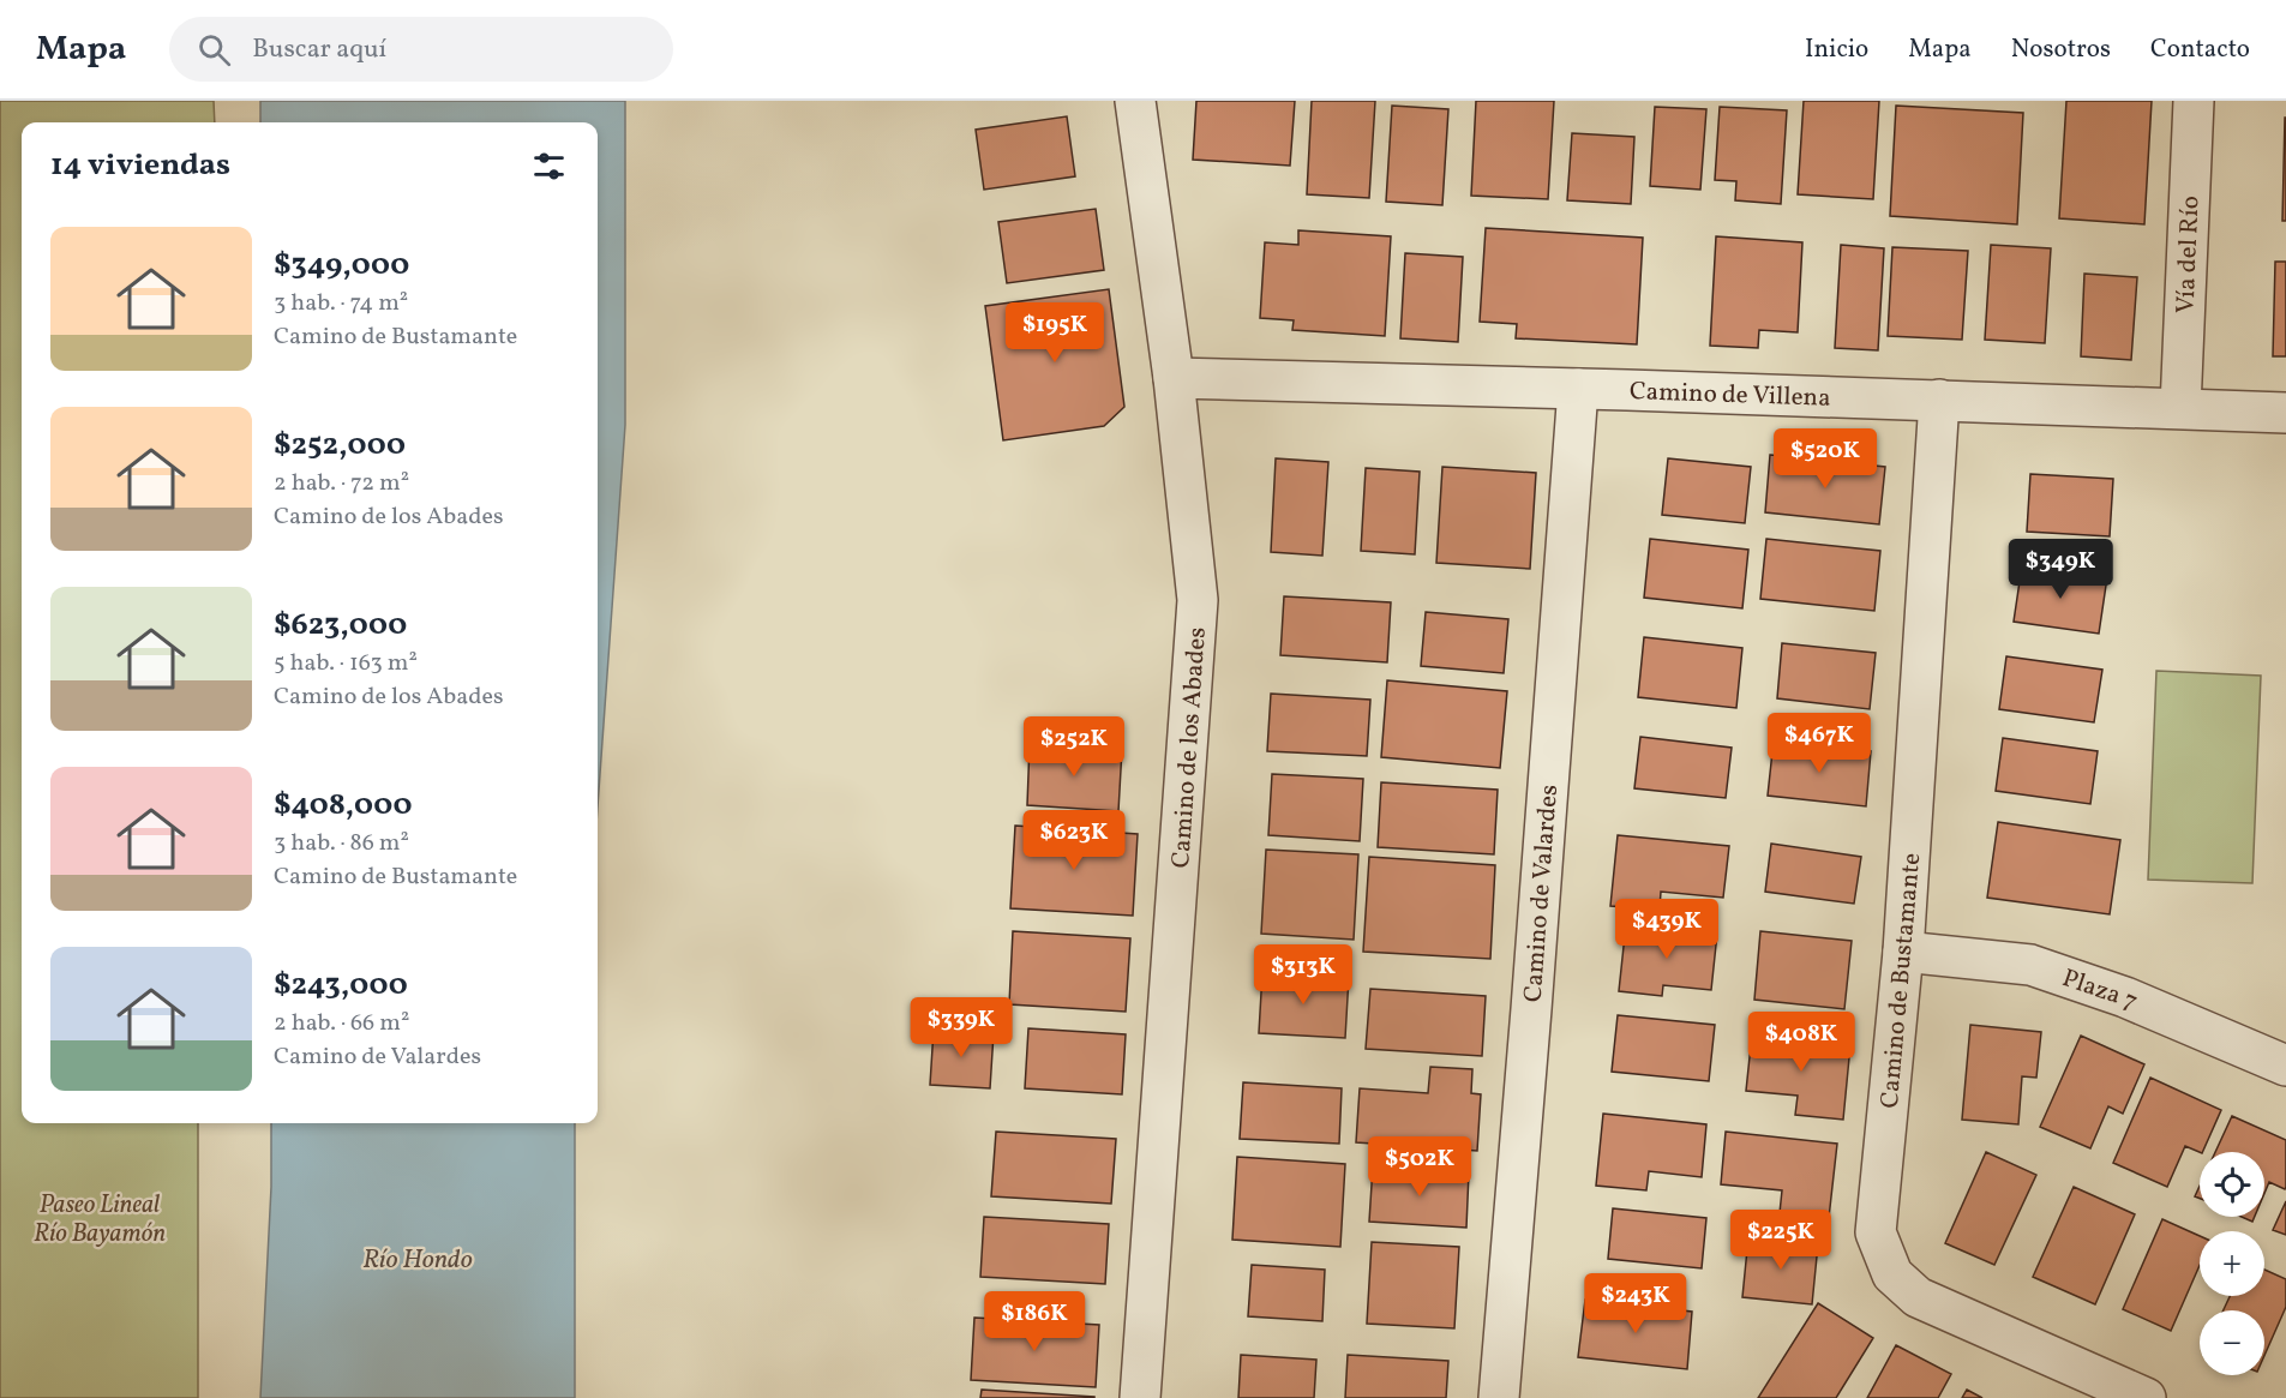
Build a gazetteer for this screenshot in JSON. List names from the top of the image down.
{
  "streets": {
    "street": [
      "Vía del Río",
      "Camino de Villena",
      "Camino de los Abades",
      "Camino de Valardes",
      "Camino de Bustamante",
      "Plaza 7"
    ]
  },
  "crossings": [
    ["Vía del Río", "Camino de Villena"],
    ["Camino de Villena", "Camino de los Abades"],
    ["Camino de Villena", "Camino de Valardes"],
    ["Camino de Villena", "Camino de Bustamante"],
    ["Camino de Bustamante", "Plaza 7"]
  ],
  "water": ["Río Hondo"],
  "parks": ["Paseo Lineal Río Bayamón"],
  "page": {
    "header": "Mapa",
    "search": "Buscar aquí",
    "nav": [
      "Inicio",
      "Mapa",
      "Nosotros",
      "Contacto"
    ],
    "heading": "14 viviendas",
    "list": [
      {
        "name": "$349,000",
        "note": "3 hab. · 74 m² · Camino de Bustamante"
      },
      {
        "name": "$252,000",
        "note": "2 hab. · 72 m² · Camino de los Abades"
      },
      {
        "name": "$623,000",
        "note": "5 hab. · 163 m² · Camino de los Abades"
      },
      {
        "name": "$408,000",
        "note": "3 hab. · 86 m² · Camino de Bustamante"
      },
      {
        "name": "$243,000",
        "note": "2 hab. · 66 m² · Camino de Valardes"
      }
    ],
    "price": [
      "$195K",
      "$520K",
      "$349K",
      "$467K",
      "$252K",
      "$623K",
      "$439K",
      "$313K",
      "$339K",
      "$408K",
      "$502K",
      "$225K",
      "$243K",
      "$186K"
    ],
    "map_buttons": ["+", "−"]
  }
}
